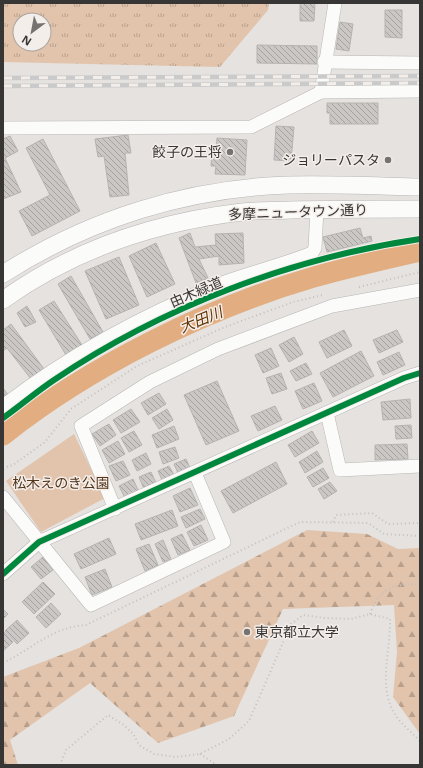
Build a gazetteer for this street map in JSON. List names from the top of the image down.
{
  "streets": {
    "main road": ["多摩ニュータウン通り"],
    "cycle path": ["由木緑道"]
  },
  "water": ["大田川"],
  "parks": ["松木えのき公園"],
  "places": ["餃子の王将", "ジョリーパスタ", "東京都立大学"],
  "north": "bottom left"
}
